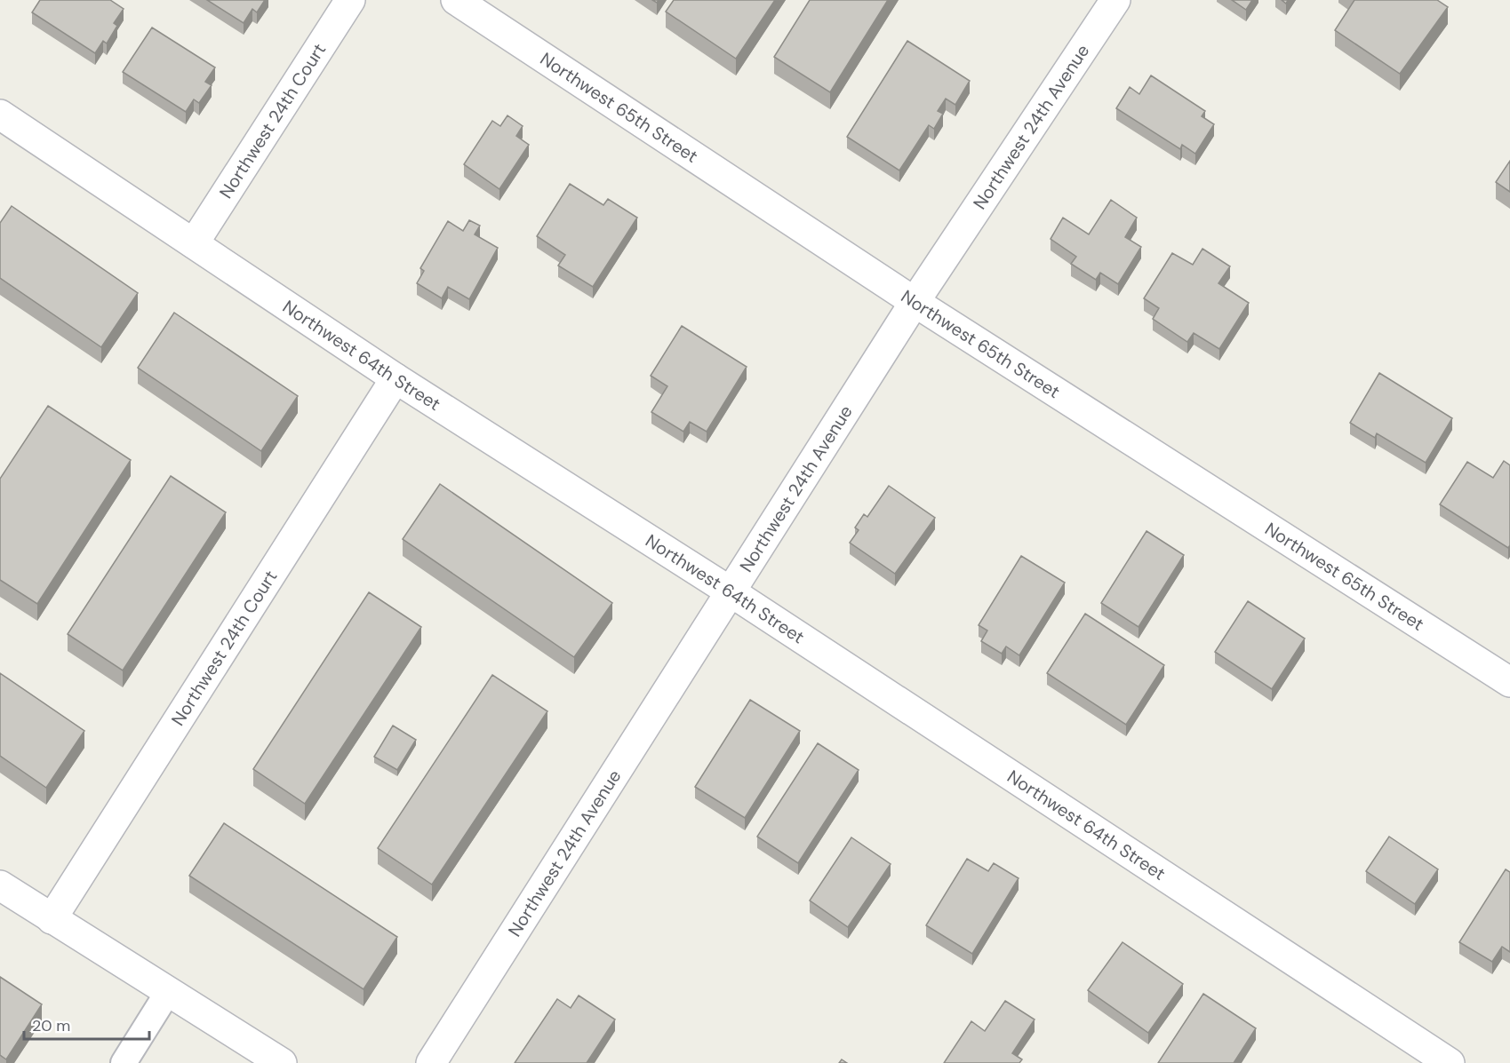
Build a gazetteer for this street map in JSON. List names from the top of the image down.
{
  "streets": {
    "street": [
      "Northwest 65th Street",
      "Northwest 24th Court",
      "Northwest 24th Avenue",
      "Northwest 64th Street"
    ]
  },
  "crossings": [
    ["Northwest 65th Street", "Northwest 24th Avenue"],
    ["Northwest 24th Court", "Northwest 64th Street"],
    ["Northwest 24th Avenue", "Northwest 64th Street"]
  ],
  "scale_bar": "20 m"
}
